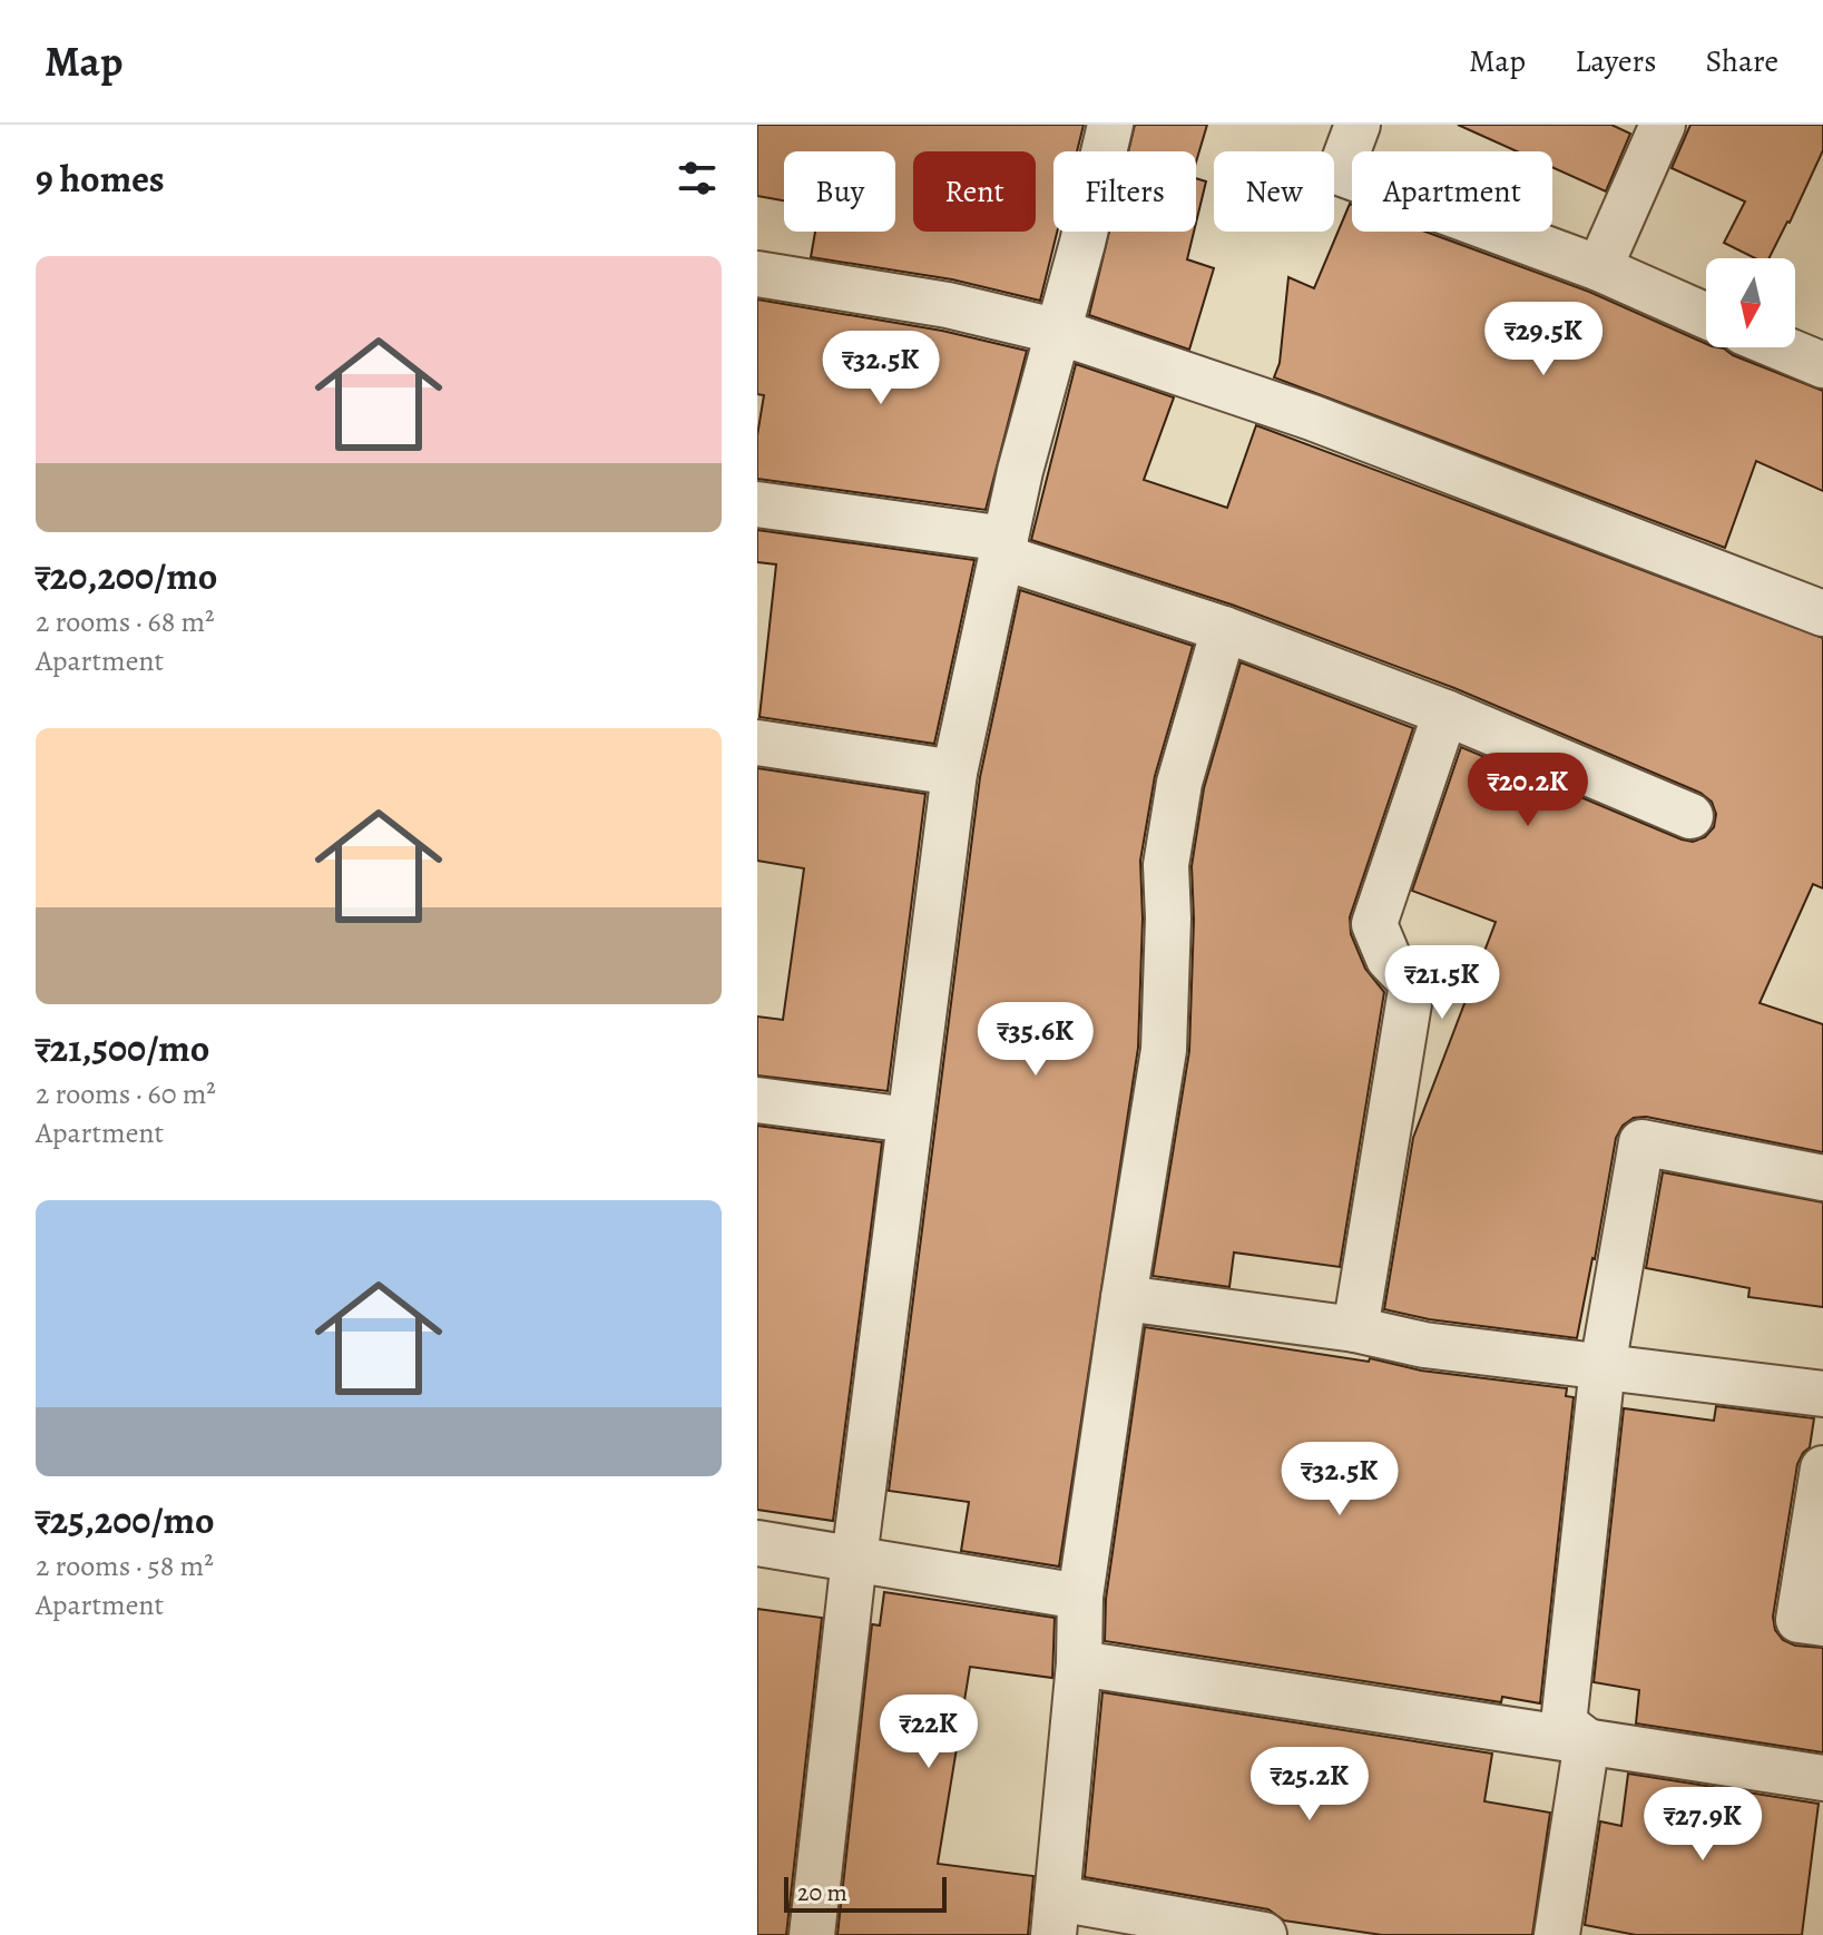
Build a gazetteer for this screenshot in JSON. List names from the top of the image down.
{
  "scale_bar": "20 m",
  "north": "bottom",
  "page": {
    "header": "Map",
    "nav": ["Map", "Layers", "Share"],
    "heading": "9 homes",
    "chip": [
      "Buy",
      "Rent",
      "Filters",
      "New",
      "Apartment"
    ],
    "list": [
      {
        "name": "₹20,200/mo",
        "note": "2 rooms · 68 m² · Apartment"
      },
      {
        "name": "₹21,500/mo",
        "note": "2 rooms · 60 m² · Apartment"
      },
      {
        "name": "₹25,200/mo",
        "note": "2 rooms · 58 m² · Apartment"
      }
    ],
    "price": [
      "₹29.5K",
      "₹32.5K",
      "₹20.2K",
      "₹21.5K",
      "₹35.6K",
      "₹32.5K",
      "₹22K",
      "₹25.2K",
      "₹27.9K"
    ],
    "scale": "20 m"
  }
}
